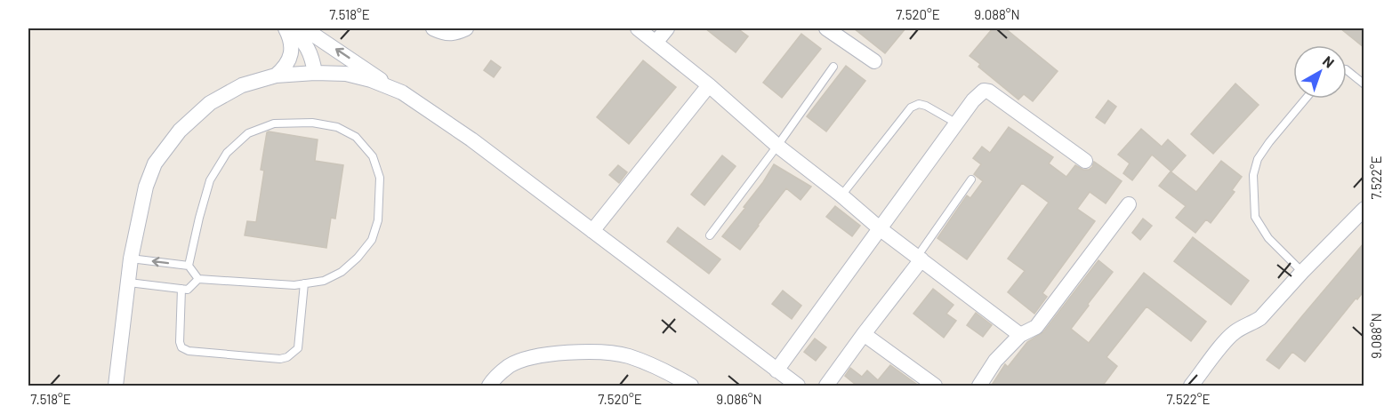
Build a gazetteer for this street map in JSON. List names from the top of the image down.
{
  "north": "top right",
  "coordinates": [
    "7.518°E",
    "7.520°E",
    "9.088°N",
    "7.522°E",
    "9.086°N"
  ]
}
